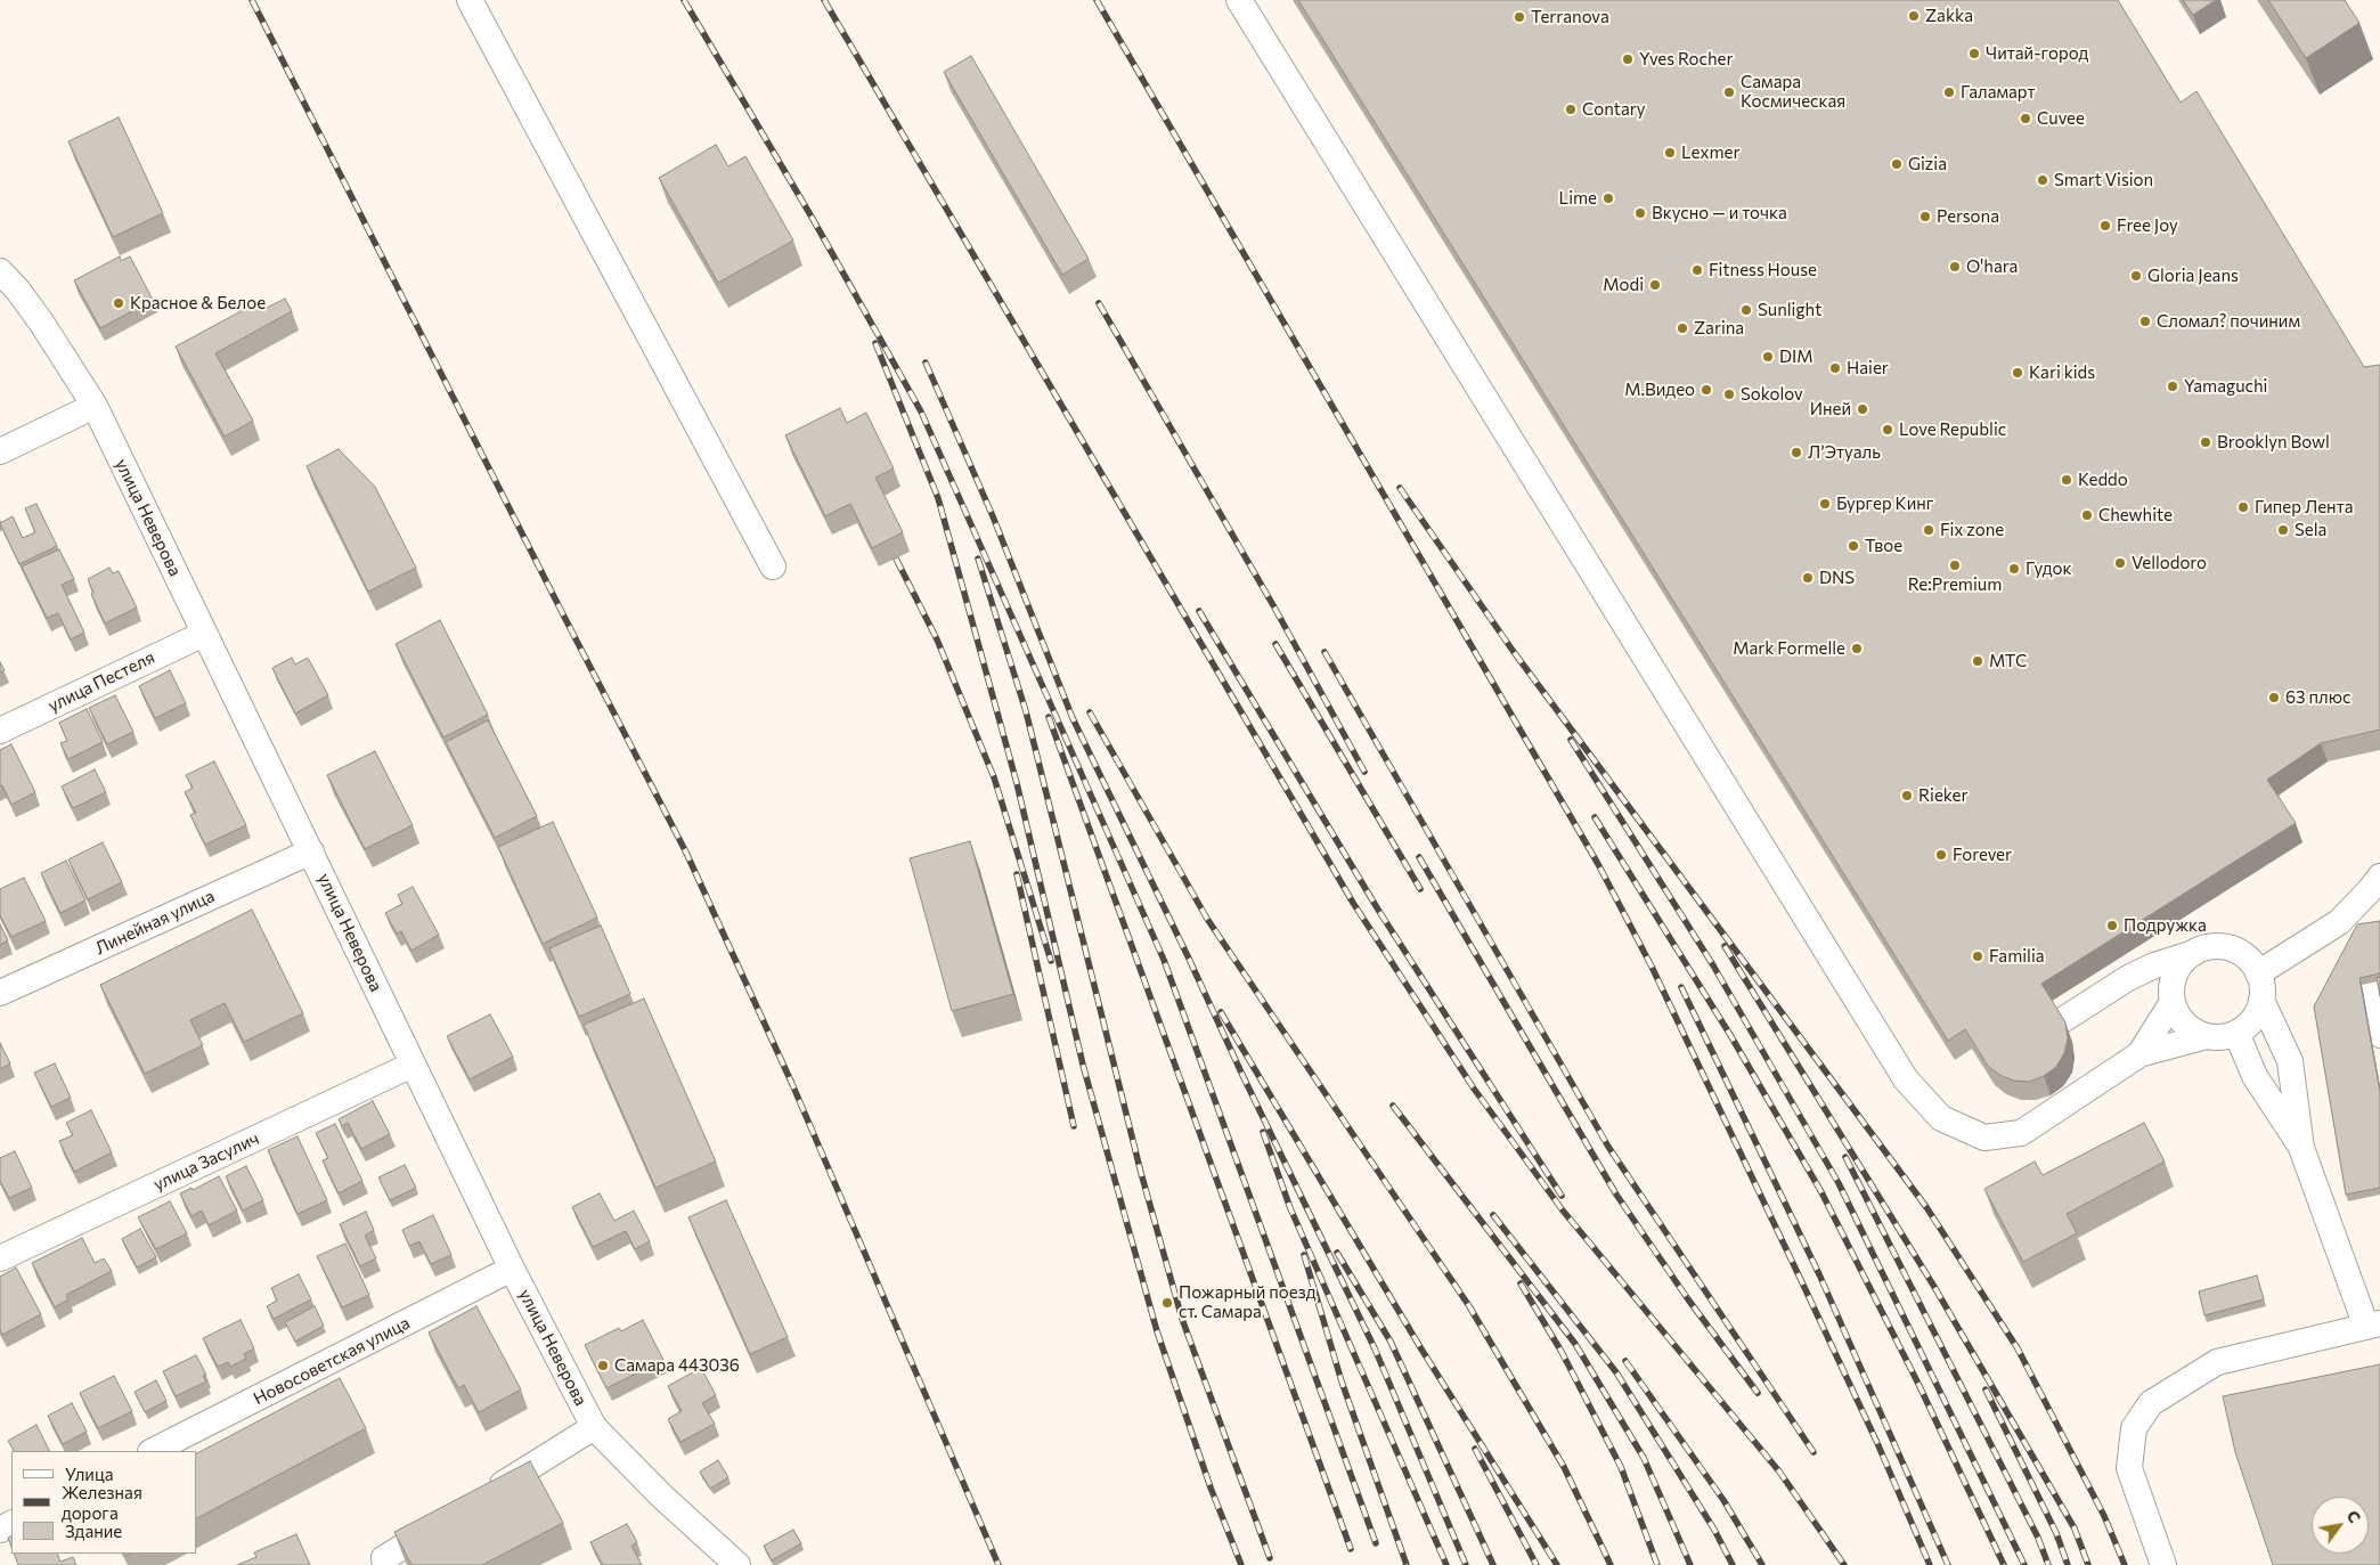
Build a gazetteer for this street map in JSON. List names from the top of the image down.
{
  "streets": {
    "street": [
      "улица Неверова",
      "улица Пестеля",
      "Линейная улица",
      "улица Засулич",
      "Новосоветская улица"
    ]
  },
  "crossings": [
    ["улица Неверова", "улица Пестеля"],
    ["улица Неверова", "Линейная улица"],
    ["улица Неверова", "улица Засулич"],
    ["улица Неверова", "Новосоветская улица"]
  ],
  "places": [
    "Zakka",
    "Terranova",
    "Читай-город",
    "Yves Rocher",
    "Самара Космическая",
    "Галамарт",
    "Contary",
    "Cuvee",
    "Lexmer",
    "Gizia",
    "Smart Vision",
    "Lime",
    "Вкусно — и точка",
    "Persona",
    "Free Joy",
    "O'hara",
    "Fitness House",
    "Gloria Jeans",
    "Modi",
    "Красное & Белое",
    "Sunlight",
    "Сломал? починим",
    "Zarina",
    "DIM",
    "Haier",
    "Kari kids",
    "Yamaguchi",
    "М.Видео",
    "Sokolov",
    "Иней",
    "Love Republic",
    "Brooklyn Bowl",
    "Л’Этуаль",
    "Keddo",
    "Бургер Кинг",
    "Гипер Лента",
    "Chewhite",
    "Fix zone",
    "Sela",
    "Твое",
    "Vellodoro",
    "Re:Premium",
    "Гудок",
    "DNS",
    "Mark Formelle",
    "МТС",
    "63 плюс",
    "Rieker",
    "Forever",
    "Подружка",
    "Familia",
    "Пожарный поезд ст. Самара",
    "Самара 443036"
  ],
  "legend": ["Улица", "Железная дорога", "Здание"],
  "north": "top right"
}
